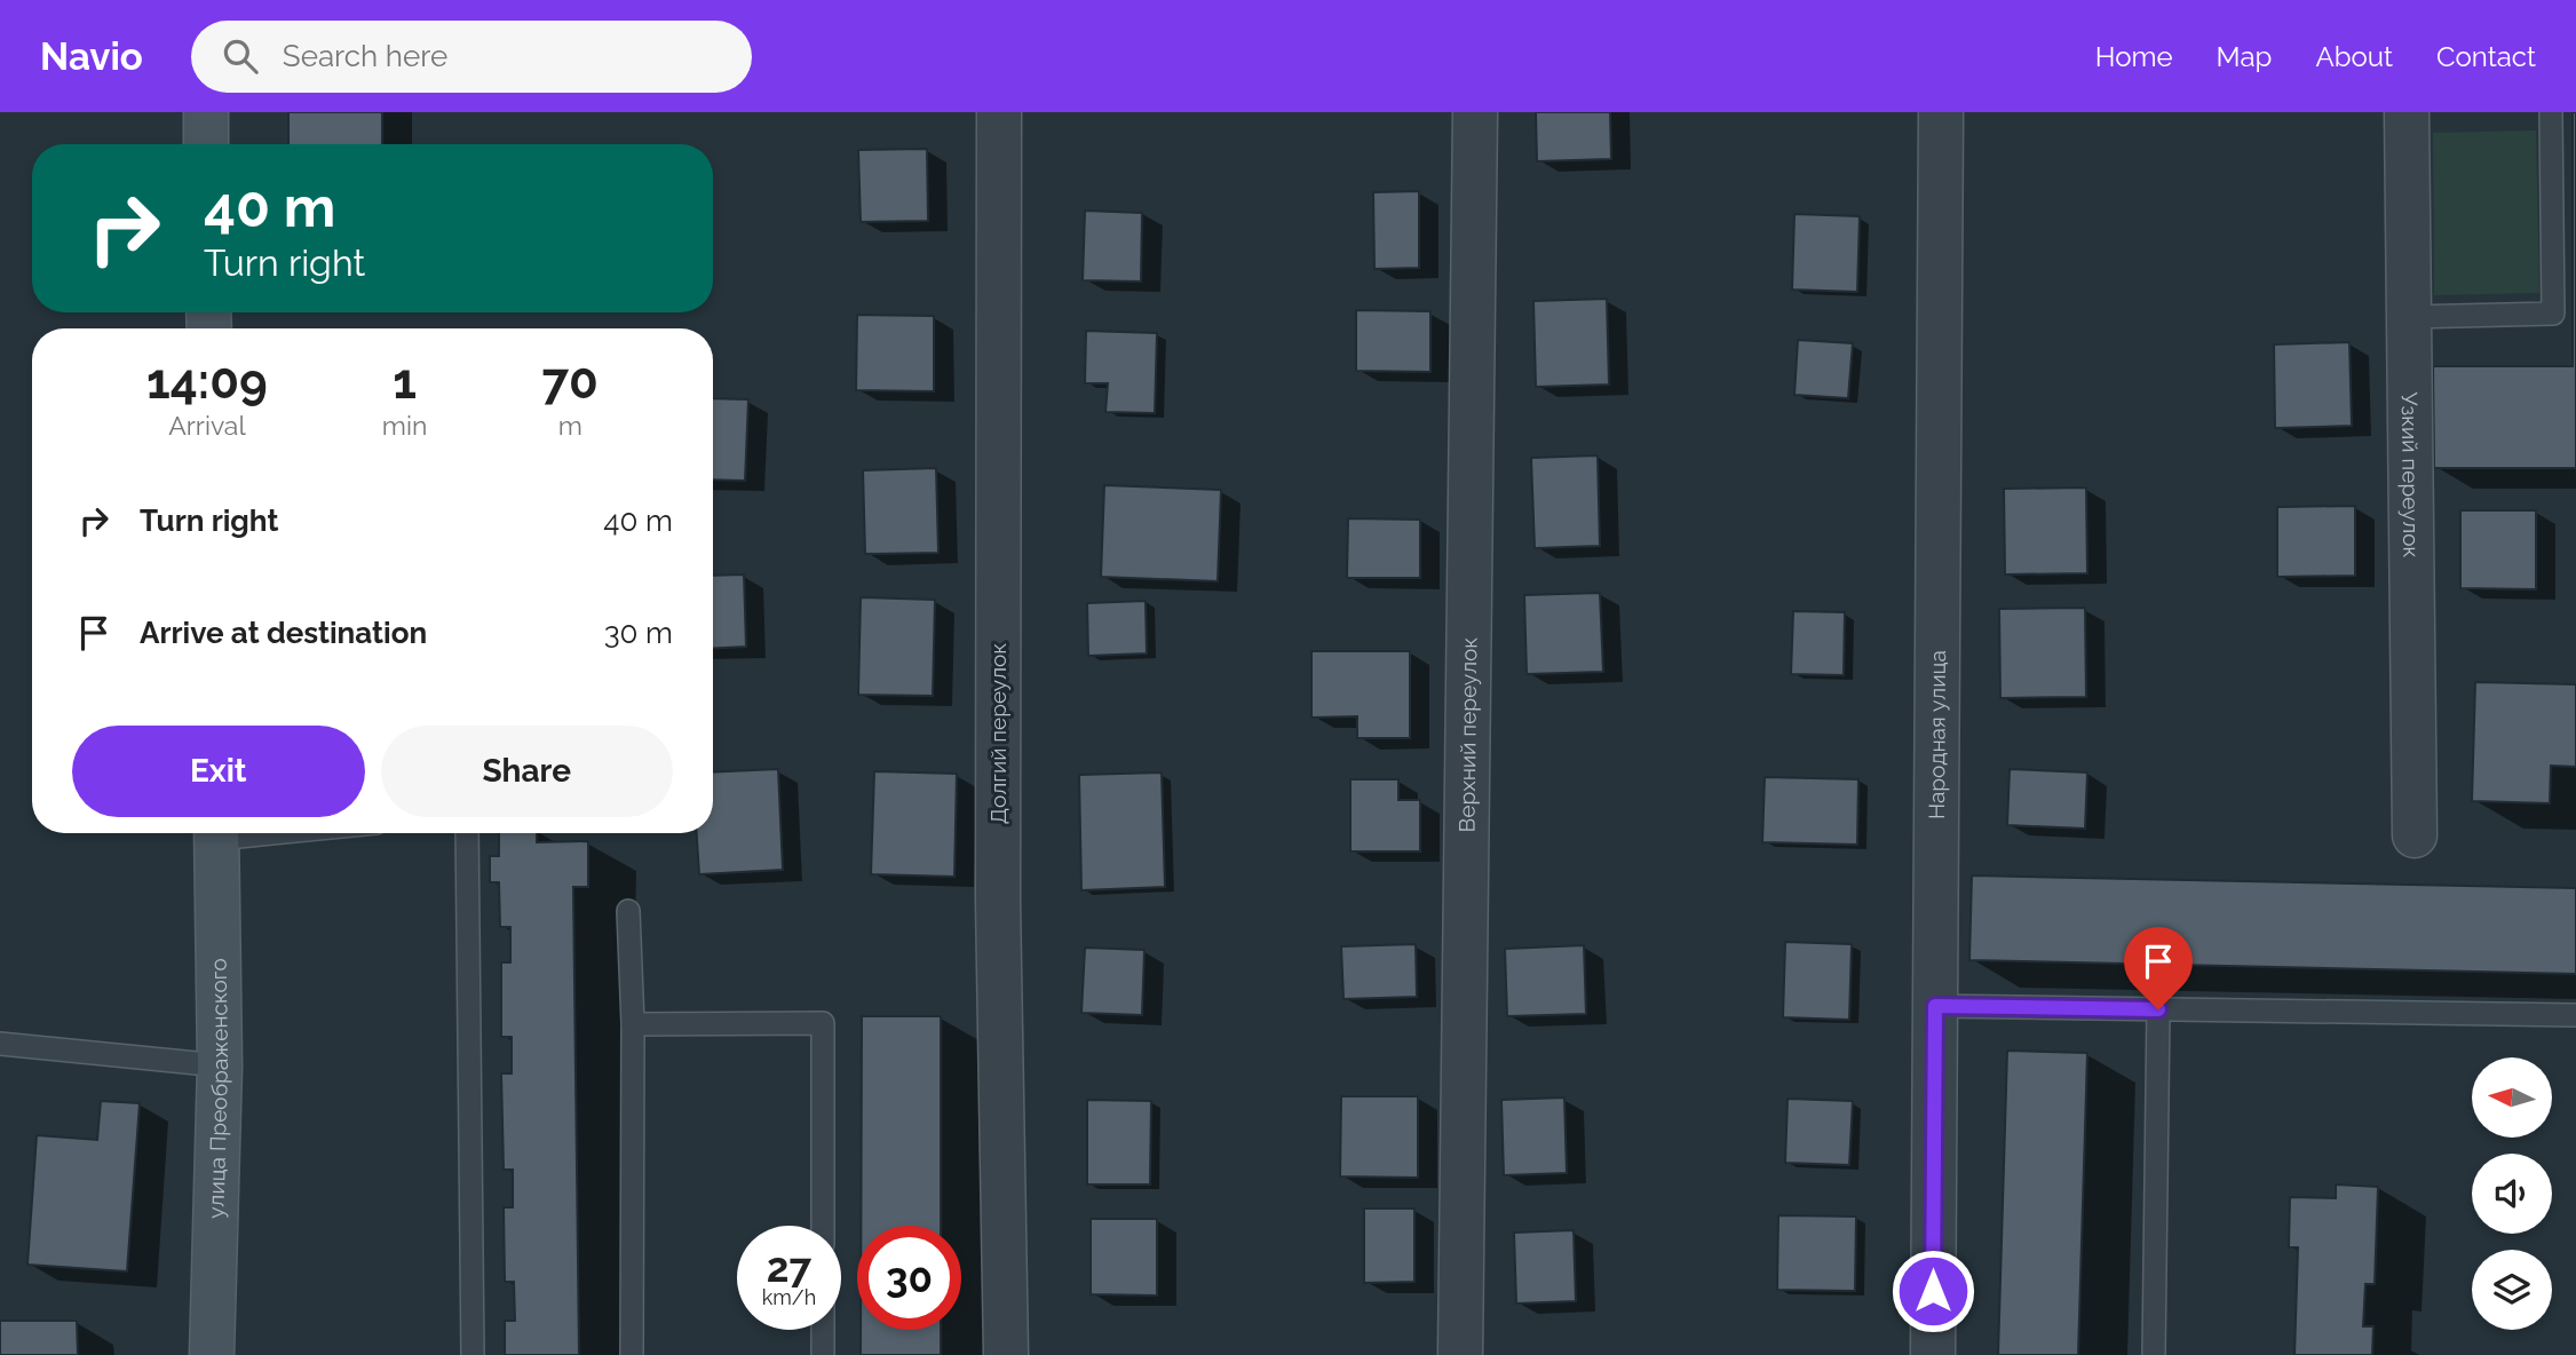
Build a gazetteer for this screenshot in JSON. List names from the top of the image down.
{
  "streets": {
    "street": [
      "Узкий переулок",
      "Долгий переулок",
      "Верхний переулок",
      "Народная улица",
      "улица Преображенского"
    ]
  },
  "north": "left",
  "page": {
    "header": "Navio",
    "search": "Search here",
    "nav": [
      "Home",
      "Map",
      "About",
      "Contact"
    ],
    "turn": ["40 m", "Turn right"],
    "eta": [
      "14:09",
      "Arrival",
      "1",
      "min",
      "70",
      "m"
    ],
    "list": [
      {
        "name": "Turn right",
        "value": "40 m"
      },
      {
        "name": "Arrive at destination",
        "value": "30 m"
      }
    ],
    "buttons": ["Exit", "Share"],
    "speed": "27 km/h",
    "limit": "30"
  }
}
